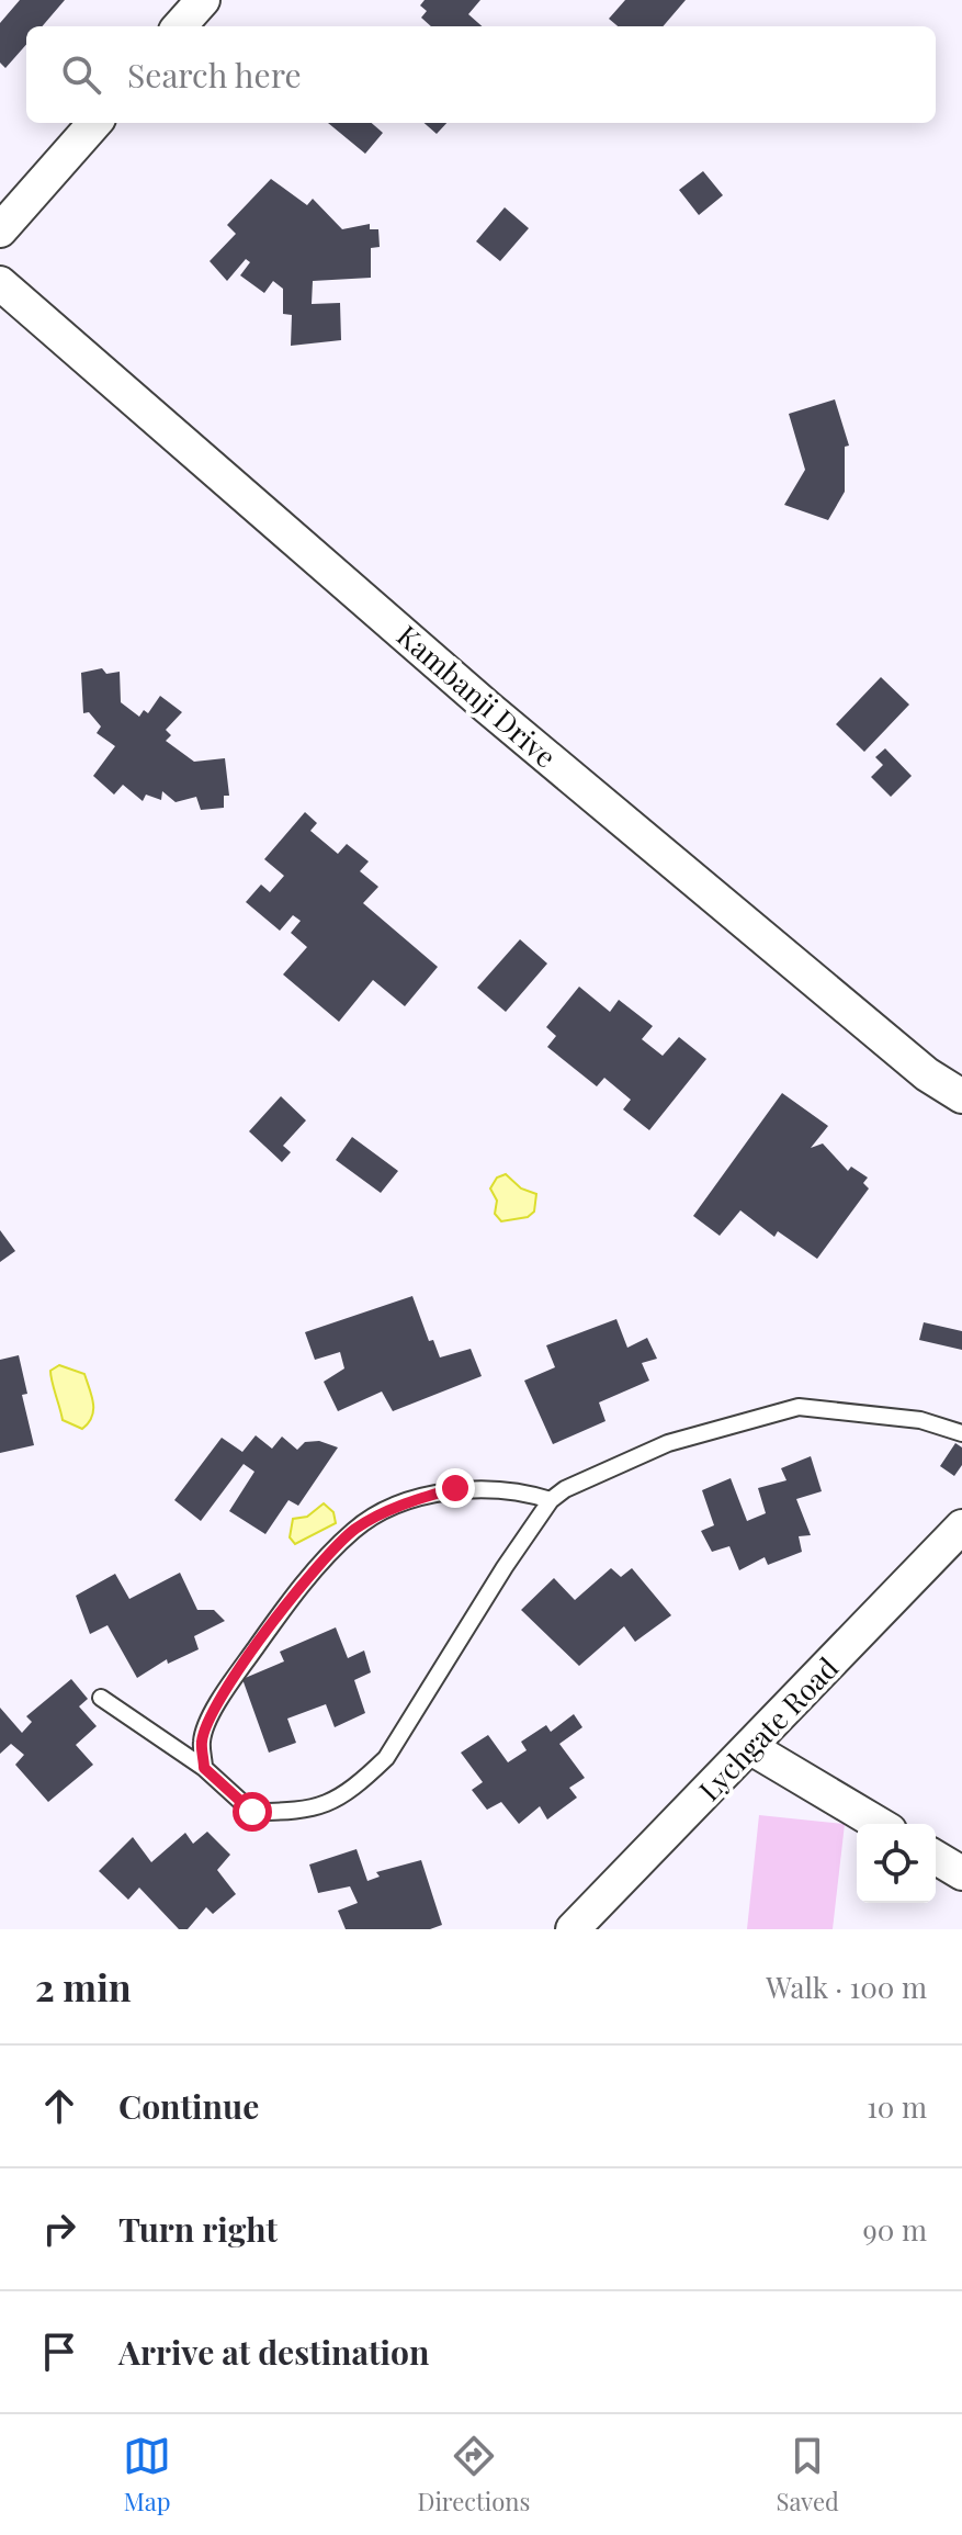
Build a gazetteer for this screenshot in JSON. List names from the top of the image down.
{
  "streets": {
    "street": ["Kambanji Drive", "Lychgate Road"]
  },
  "page": {
    "search": "Search here",
    "heading": ["2 min", "Walk · 100 m"],
    "list": [
      ["Continue", "10 m"],
      ["Turn right", "90 m"],
      "Arrive at destination"
    ],
    "nav": ["Map", "Directions", "Saved"]
  }
}
